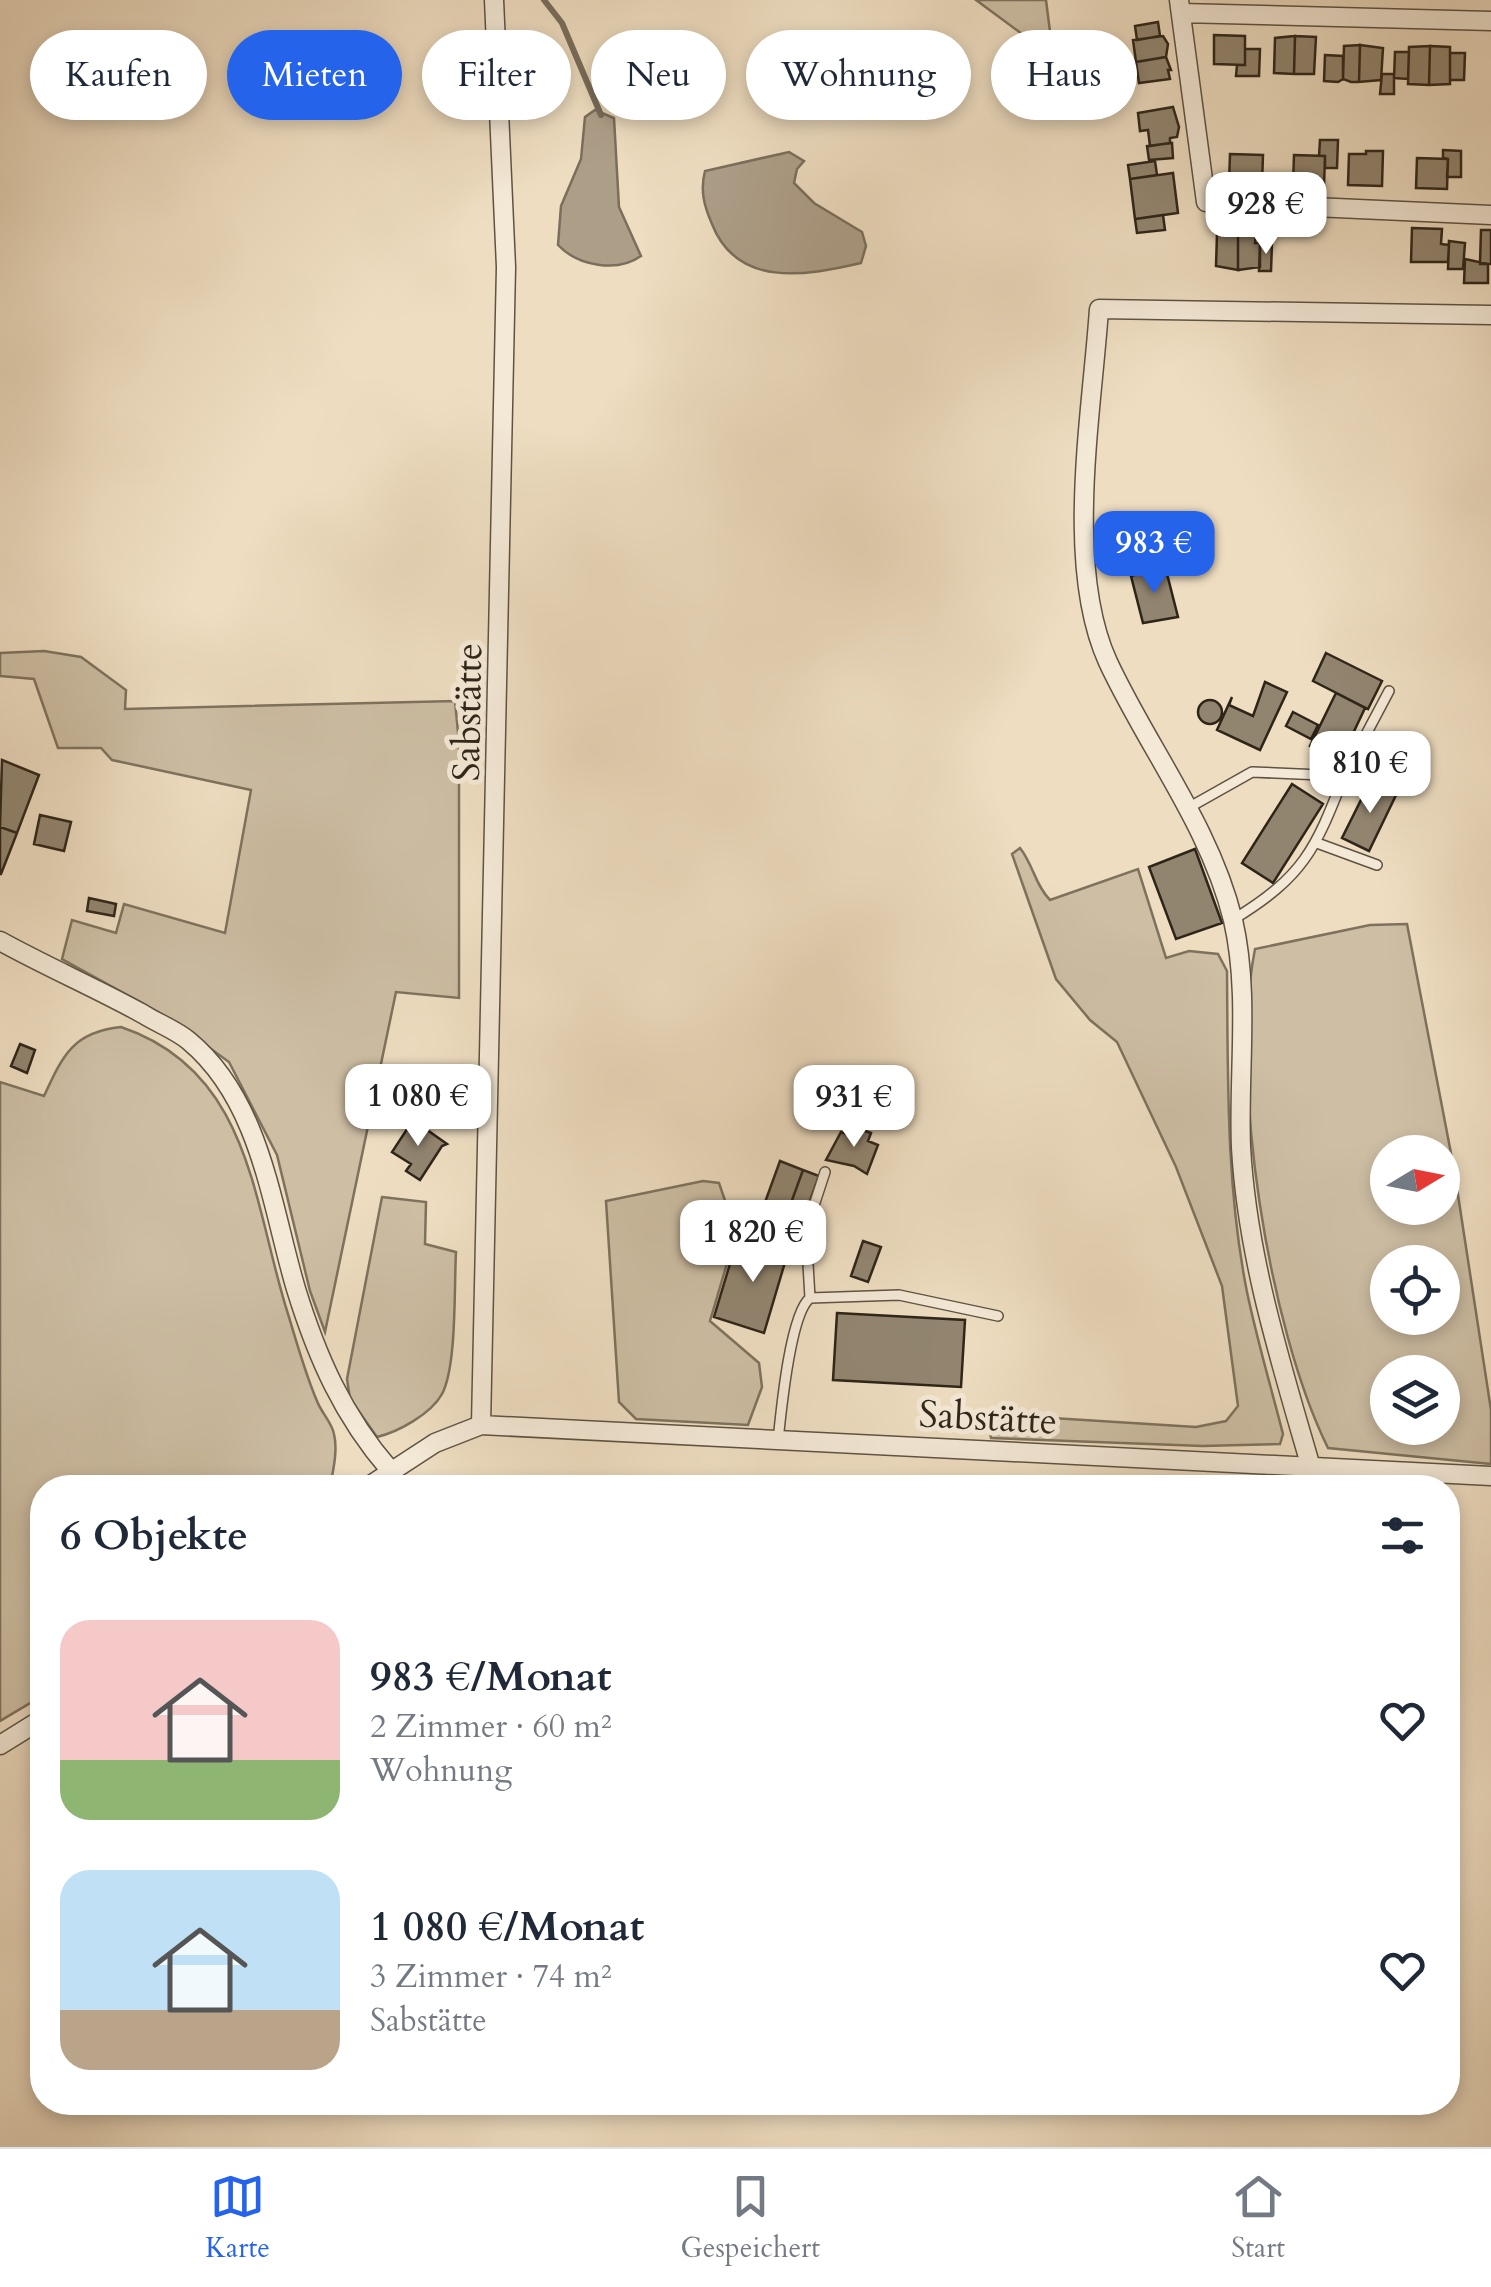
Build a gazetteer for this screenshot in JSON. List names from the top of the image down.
{
  "streets": {
    "street": ["Sabstätte"]
  },
  "north": "right",
  "page": {
    "chip": [
      "Kaufen",
      "Mieten",
      "Filter",
      "Neu",
      "Wohnung",
      "Haus"
    ],
    "price": [
      "928 €",
      "983 €",
      "810 €",
      "1 080 €",
      "931 €",
      "1 820 €"
    ],
    "heading": "6 Objekte",
    "list": [
      {
        "name": "983 €/Monat",
        "note": "2 Zimmer · 60 m² · Wohnung"
      },
      {
        "name": "1 080 €/Monat",
        "note": "3 Zimmer · 74 m² · Sabstätte"
      }
    ],
    "tabs": ["Karte", "Gespeichert", "Start"]
  }
}
